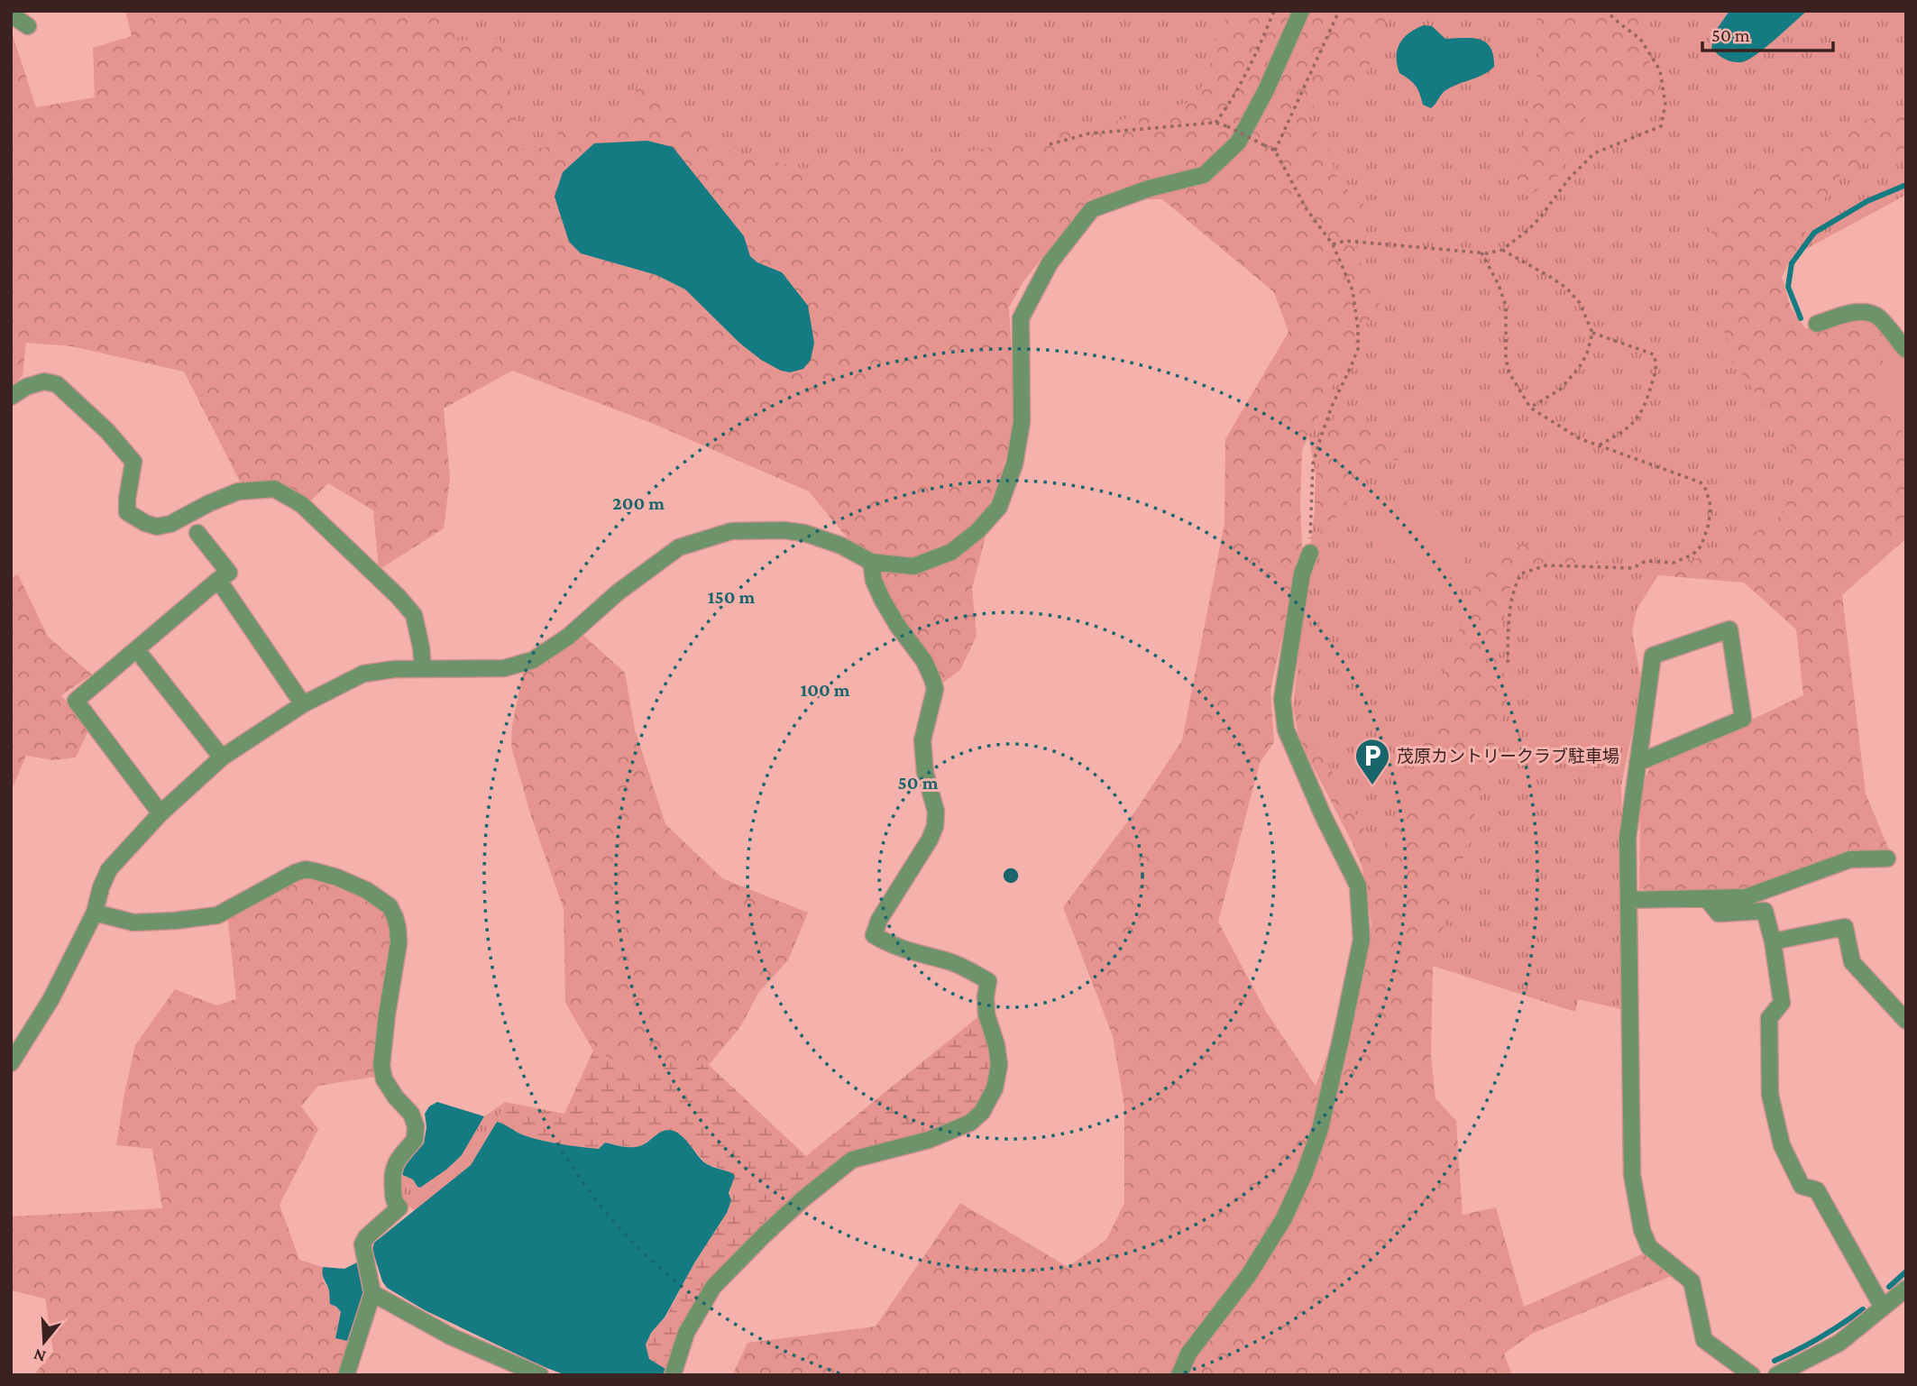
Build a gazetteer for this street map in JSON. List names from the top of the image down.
{
  "places": {
    "parking": ["茂原カントリークラブ駐車場"]
  },
  "scale_bar": "50 m",
  "north": "bottom",
  "rings": [
    "200 m",
    "150 m",
    "100 m",
    "50 m"
  ]
}
